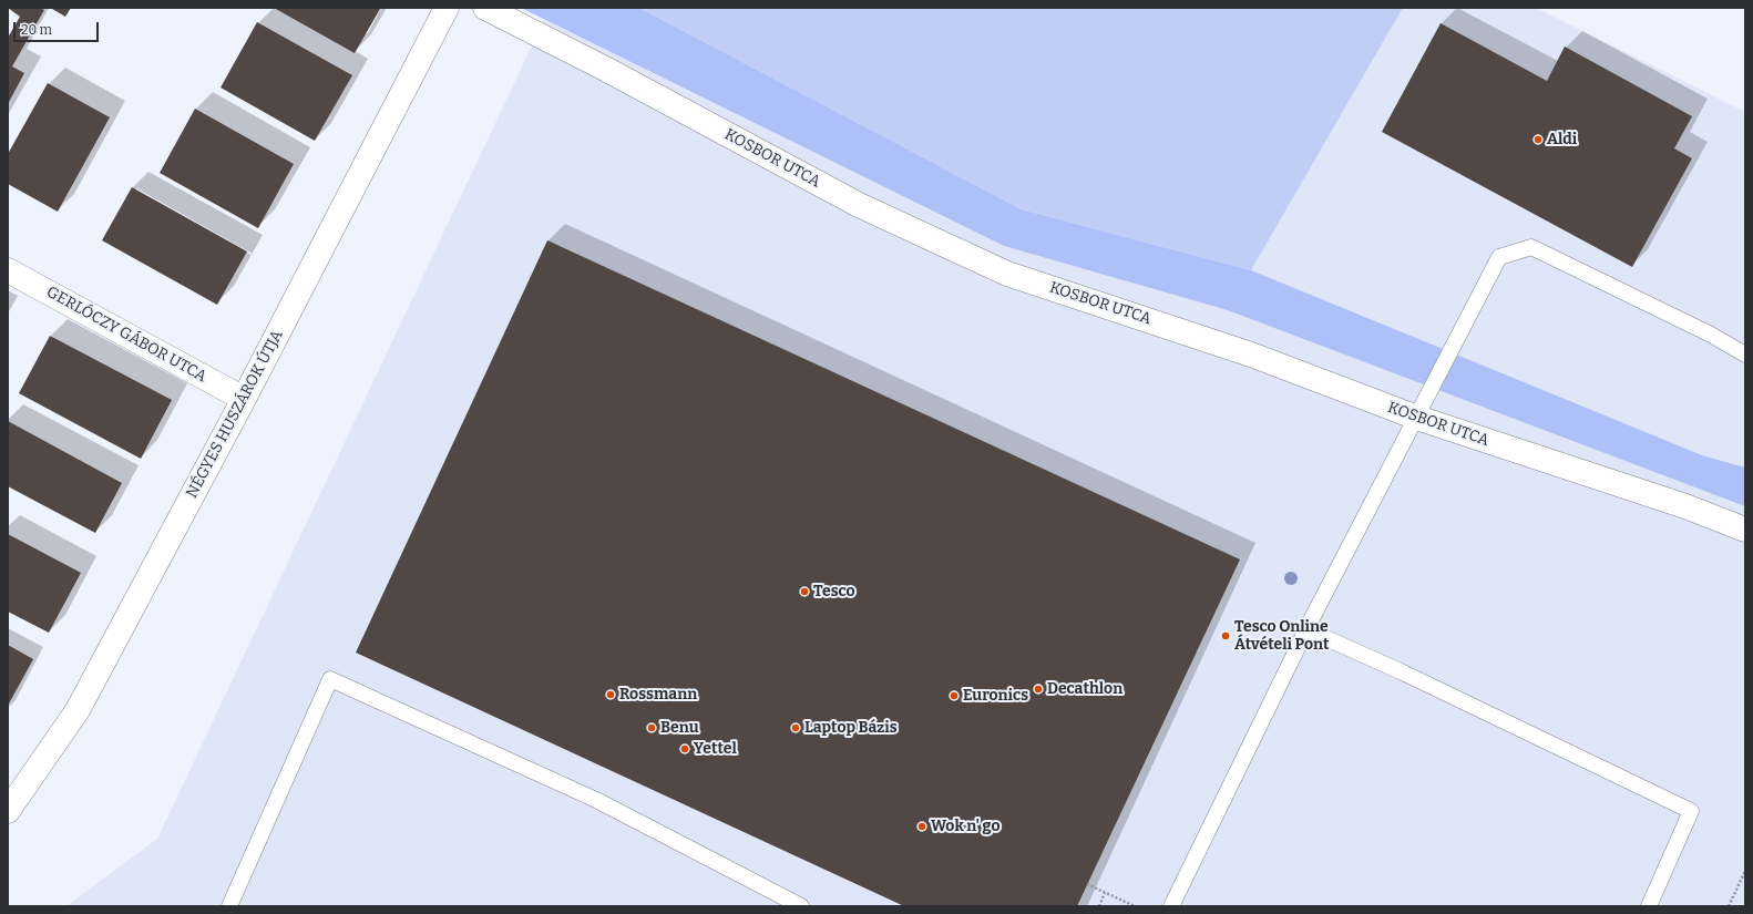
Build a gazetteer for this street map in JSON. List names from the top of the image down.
{
  "streets": {
    "street": ["KOSBOR UTCA", "GERLÓCZY GÁBOR UTCA", "NÉGYES HUSZÁROK ÚTJA"]
  },
  "crossings": [
    ["GERLÓCZY GÁBOR UTCA", "NÉGYES HUSZÁROK ÚTJA"]
  ],
  "places": [
    "Aldi",
    "Tesco",
    "Tesco Online Átvételi Pont",
    "Decathlon",
    "Rossmann",
    "Euronics",
    "Benu",
    "Laptop Bázis",
    "Yettel",
    "Wok n' go"
  ],
  "scale_bar": "20 m"
}
